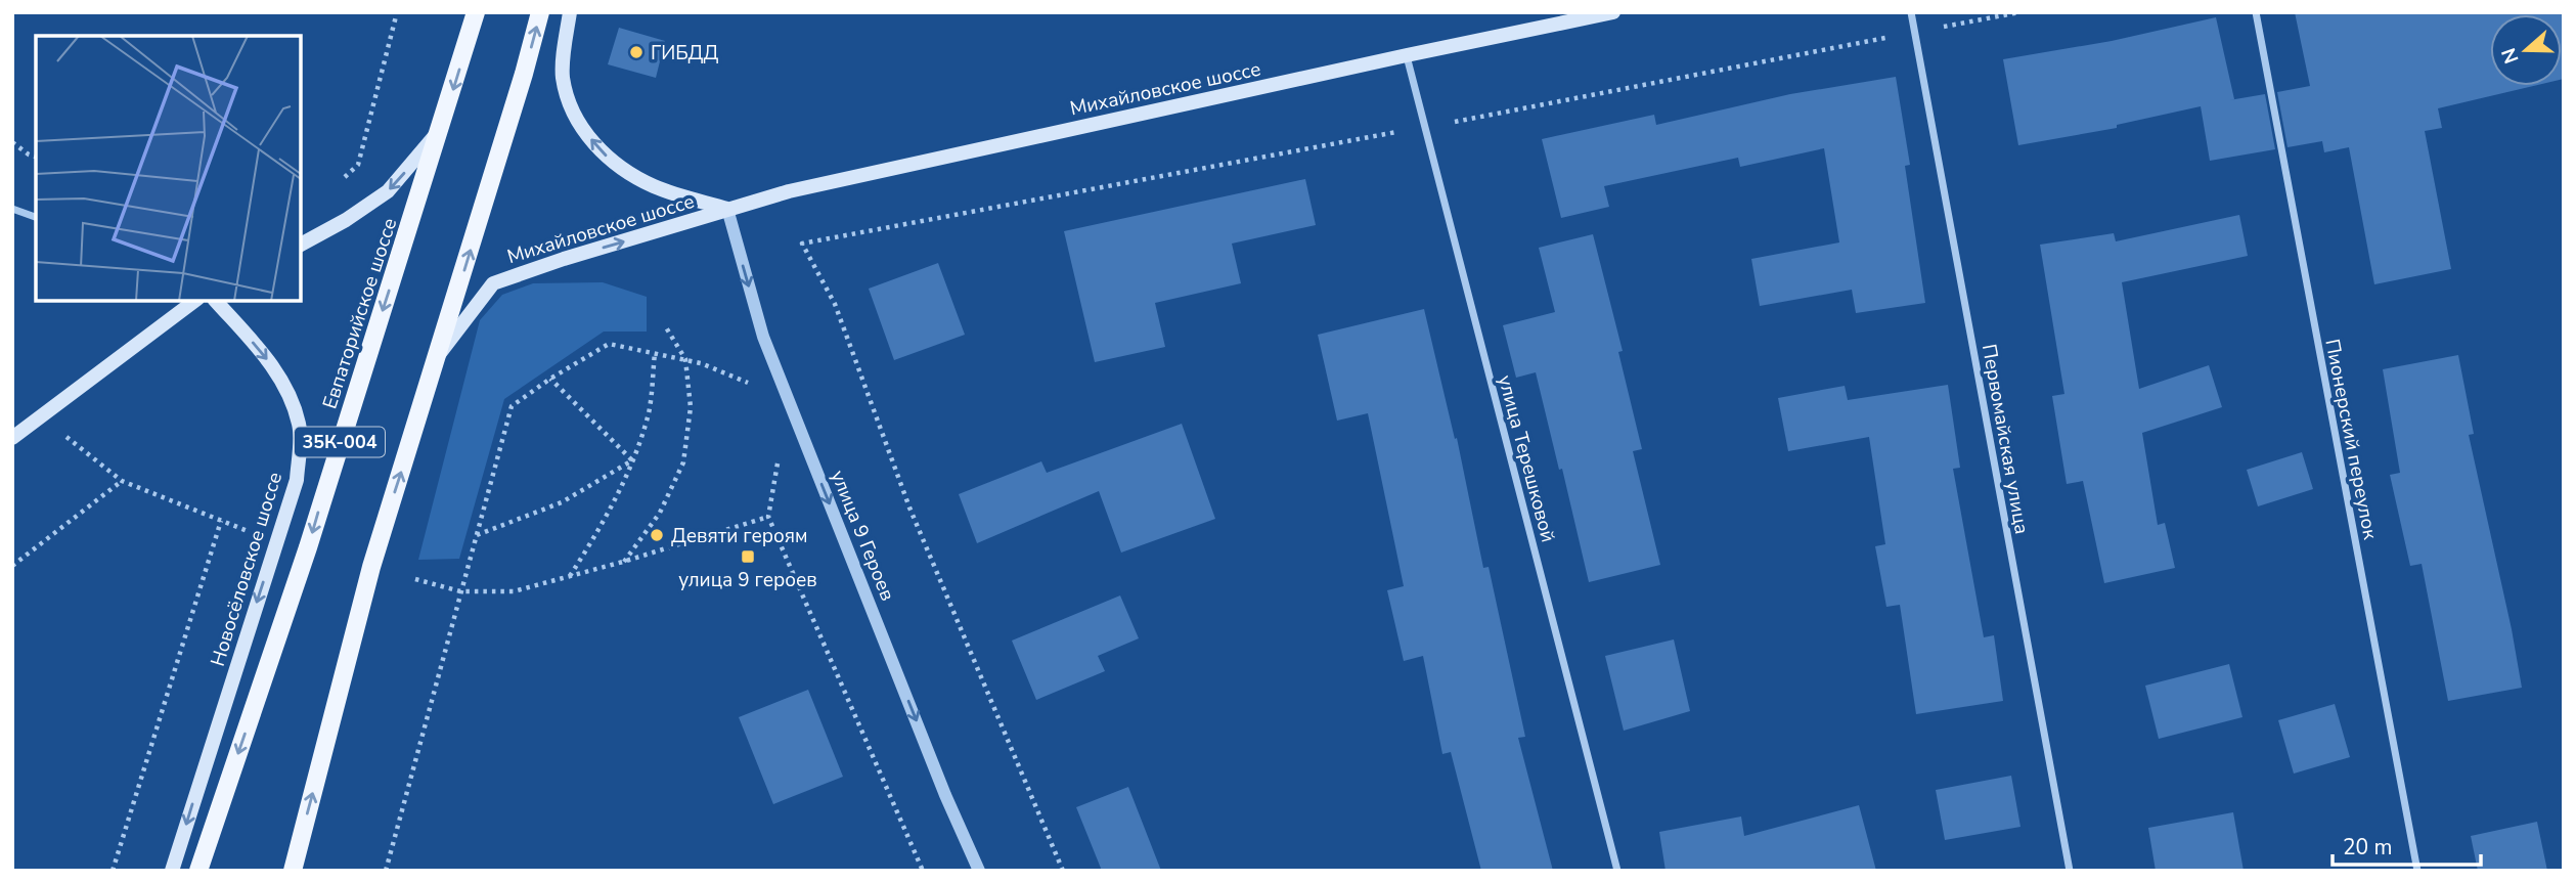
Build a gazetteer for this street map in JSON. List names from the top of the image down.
{
  "streets": {
    "main road": [
      "Михайловское шоссе",
      "Евпаторийское шоссе",
      "35К-004",
      "Новосёловское шоссе"
    ],
    "street": [
      "Первомайская улица",
      "Пионерский переулок",
      "улица Терешковой",
      "улица 9 Героев"
    ]
  },
  "crossings": [
    ["Михайловское шоссе", "35К-004"],
    ["Михайловское шоссе", "улица Терешковой"],
    ["Михайловское шоссе", "улица 9 Героев"]
  ],
  "one_way": ["улица 9 Героев"],
  "places": {
    "other": ["ГИБДД", "Девяти героям"],
    "transit": ["улица 9 героев"]
  },
  "scale_bar": "20 m",
  "north": "left"
}
